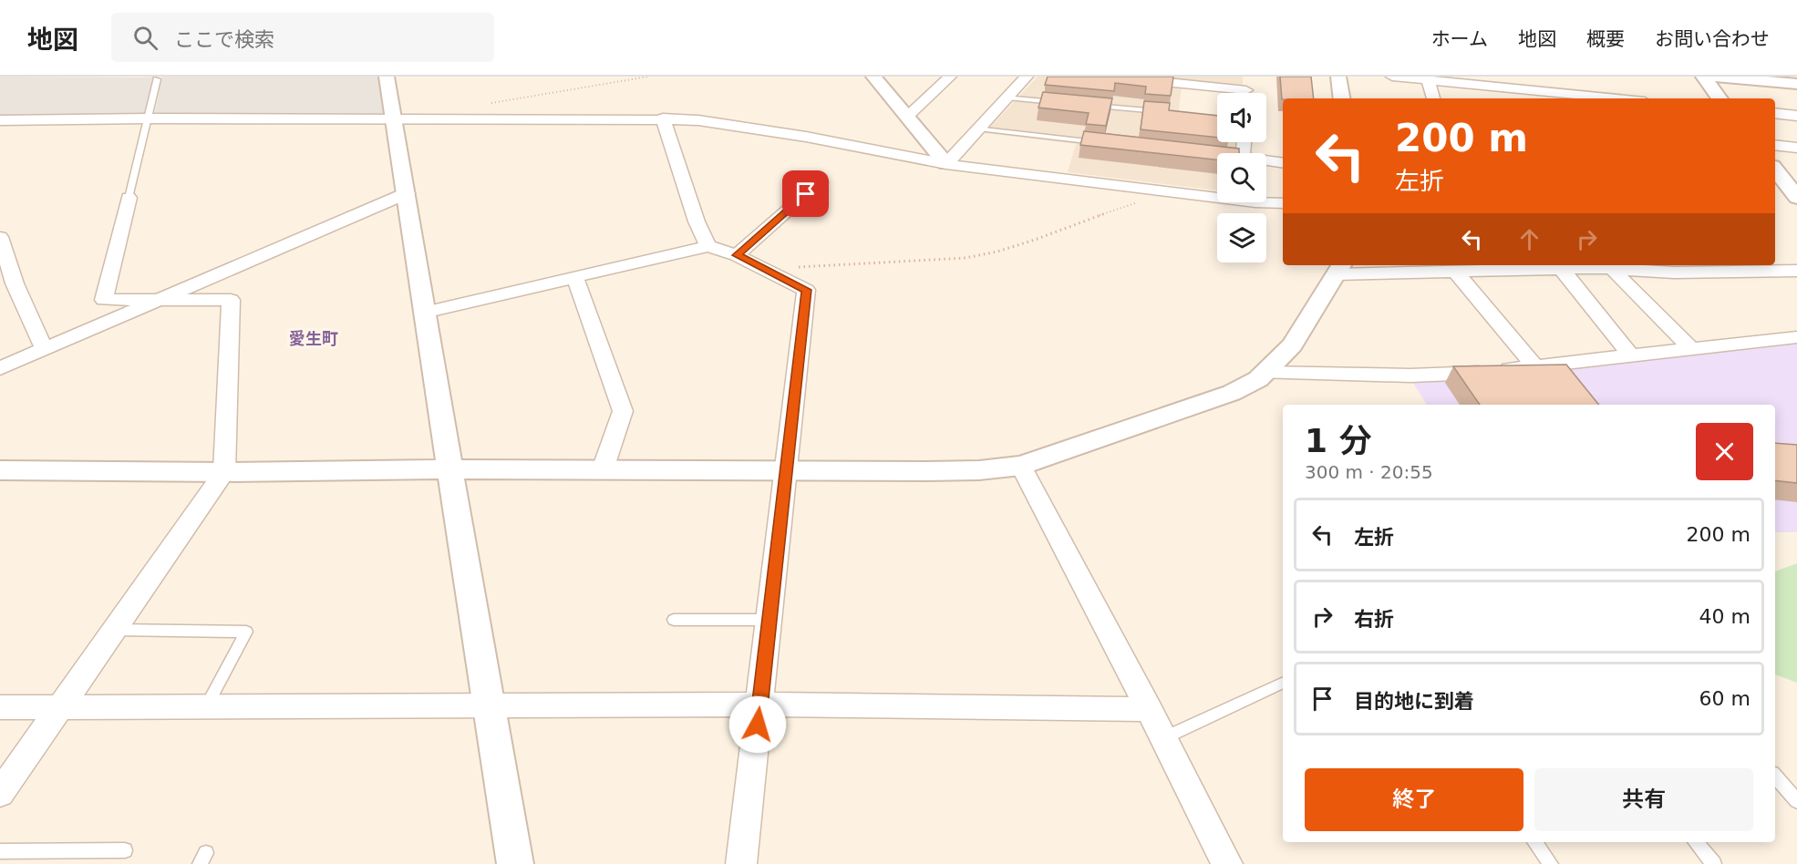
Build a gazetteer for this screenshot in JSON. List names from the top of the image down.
{
  "districts": ["愛生町"],
  "page": {
    "header": "地図",
    "search": "ここで検索",
    "nav": [
      "ホーム",
      "地図",
      "概要",
      "お問い合わせ"
    ],
    "turn": ["200 m", "左折"],
    "heading": ["1 分", "300 m · 20:55"],
    "list": [
      {
        "name": "左折",
        "value": "200 m"
      },
      {
        "name": "右折",
        "value": "40 m"
      },
      {
        "name": "目的地に到着",
        "value": "60 m"
      }
    ],
    "buttons": ["終了", "共有"]
  }
}
